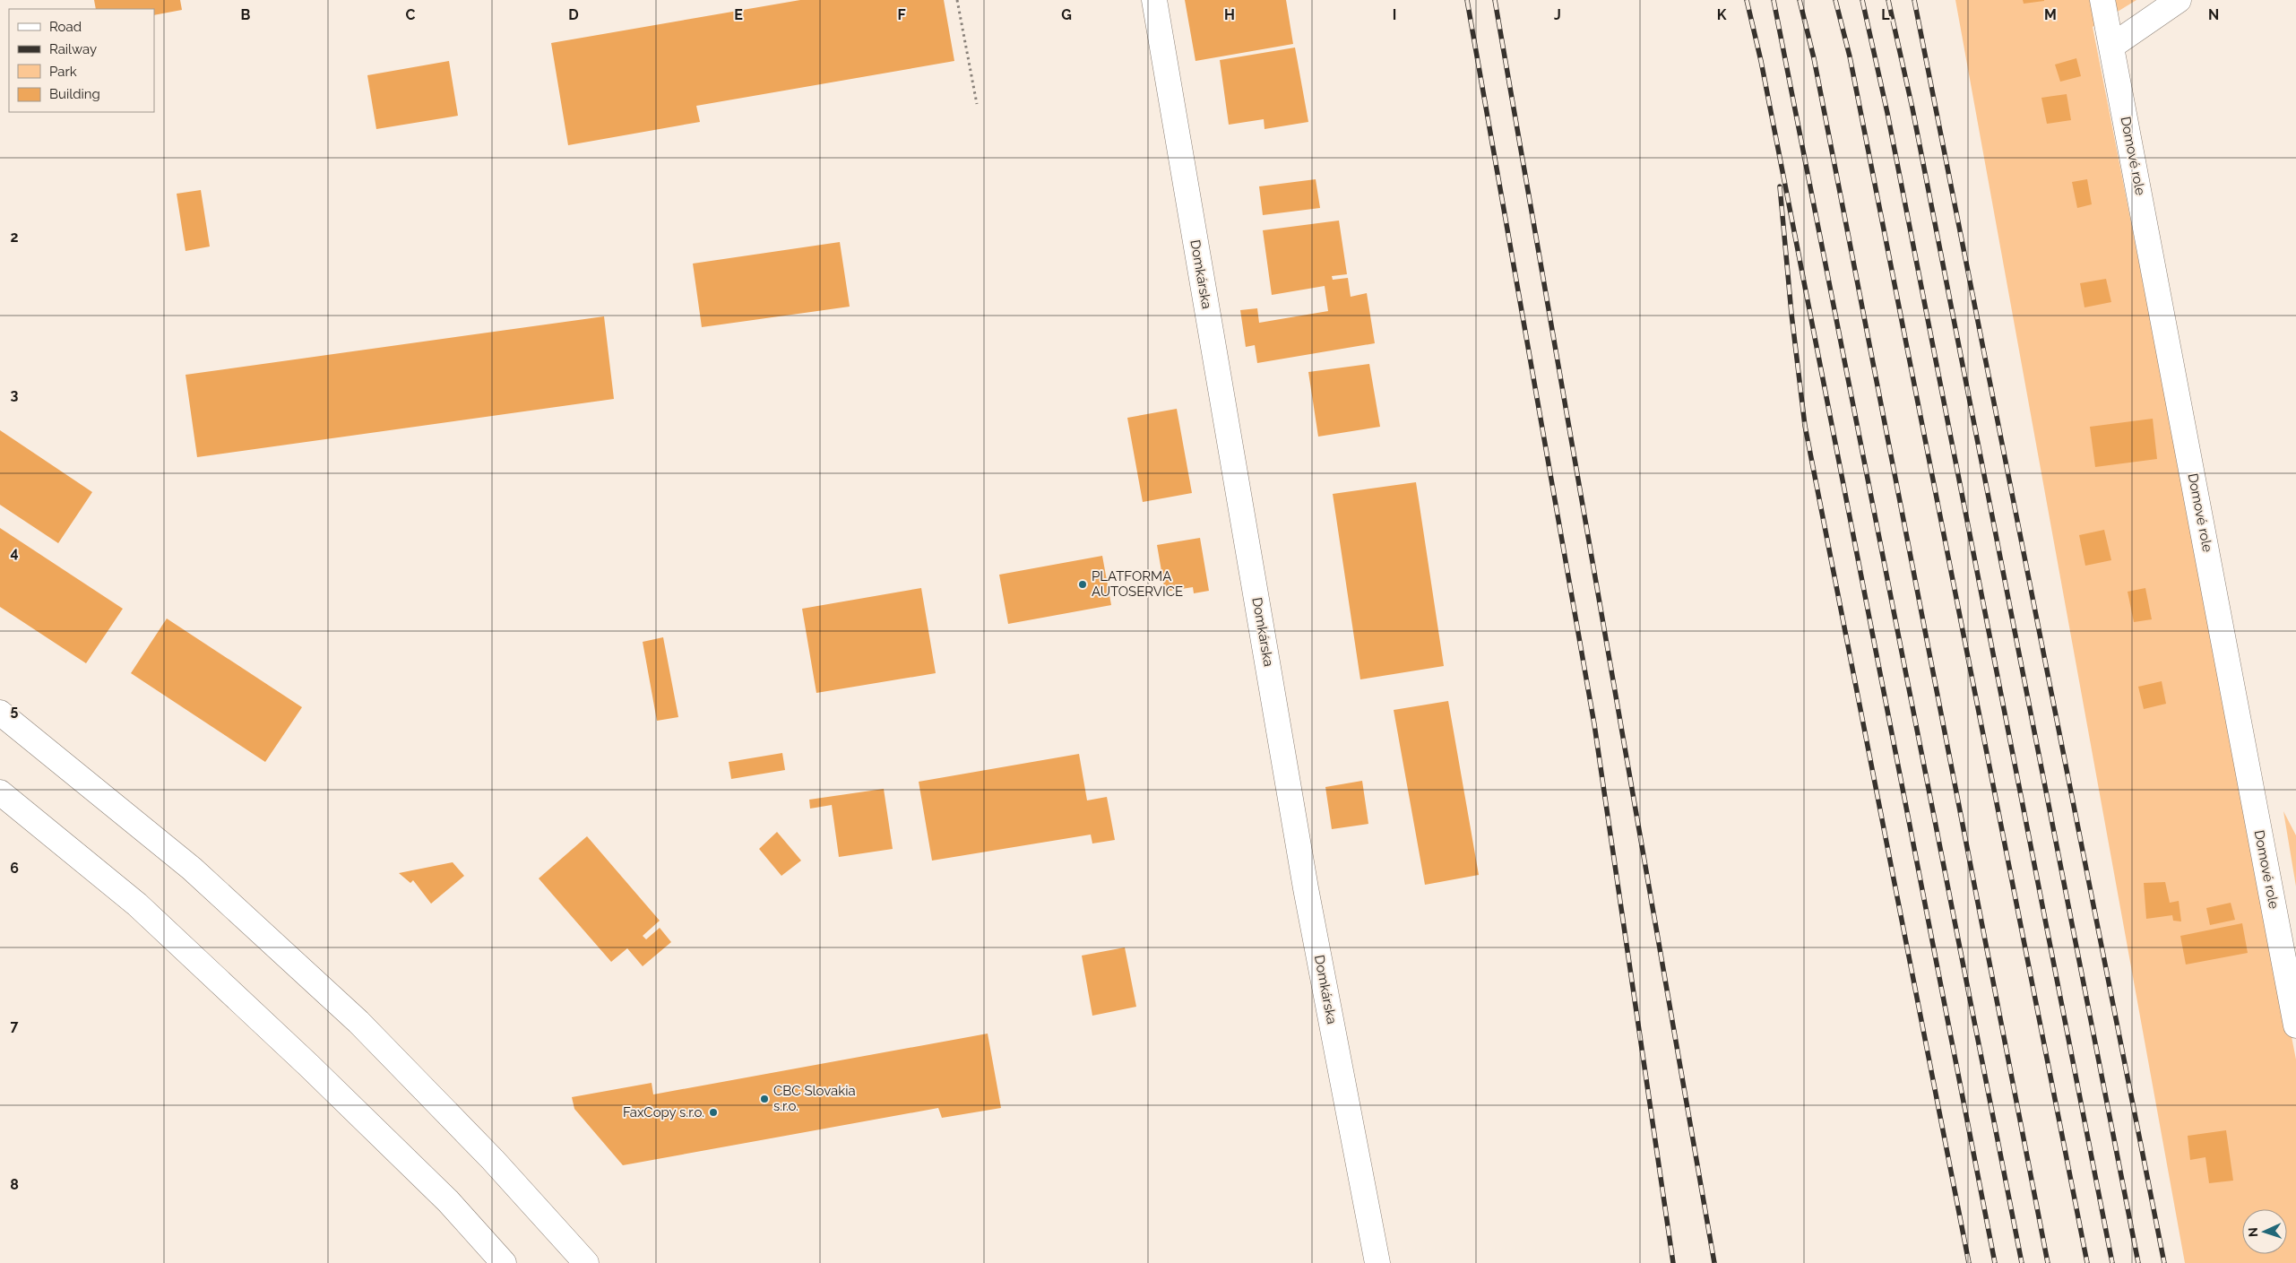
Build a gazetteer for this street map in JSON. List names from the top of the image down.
{
  "streets": {
    "main road": ["Domové role", "Domkárska"]
  },
  "places": ["PLATFORMA AUTOSERVICE", "CBC Slovakia s.r.o.", "FaxCopy s.r.o."],
  "legend": [
    "Road",
    "Railway",
    "Park",
    "Building"
  ],
  "north": "left",
  "grid": {
    "columns": [
      "B",
      "C",
      "D",
      "E",
      "F",
      "G",
      "H",
      "I",
      "J",
      "K",
      "L",
      "M",
      "N"
    ],
    "rows": [
      "2",
      "3",
      "4",
      "5",
      "6",
      "7",
      "8"
    ]
  }
}
